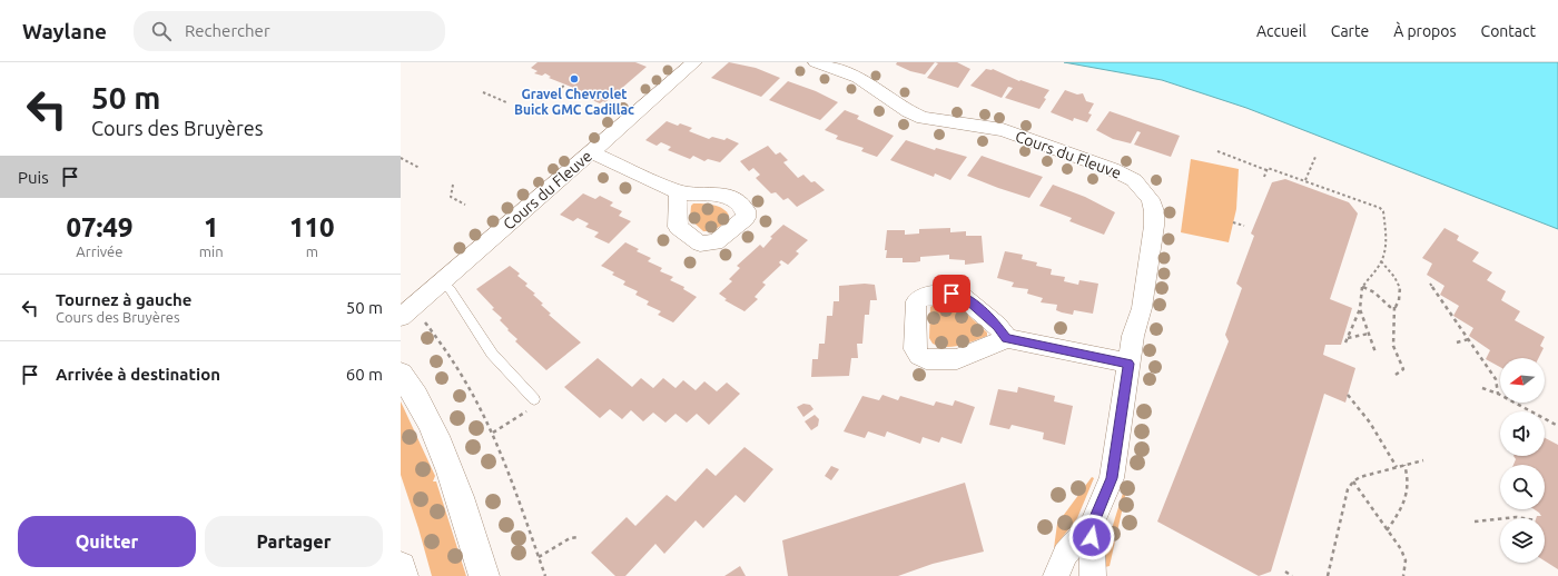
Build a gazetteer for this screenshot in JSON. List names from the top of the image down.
{
  "streets": {
    "street": ["Cours du Fleuve"]
  },
  "places": ["Gravel Chevrolet Buick GMC Cadillac"],
  "north": "left",
  "page": {
    "header": "Waylane",
    "search": "Rechercher",
    "nav": [
      "Accueil",
      "Carte",
      "À propos",
      "Contact"
    ],
    "turn": ["50 m", "Cours des Bruyères"],
    "then": "Puis",
    "eta": [
      "07:49",
      "Arrivée",
      "1",
      "min",
      "110",
      "m"
    ],
    "list": [
      {
        "name": "Tournez à gauche",
        "note": "Cours des Bruyères",
        "value": "50 m"
      },
      {
        "name": "Arrivée à destination",
        "value": "60 m"
      }
    ],
    "buttons": ["Quitter", "Partager"]
  }
}
